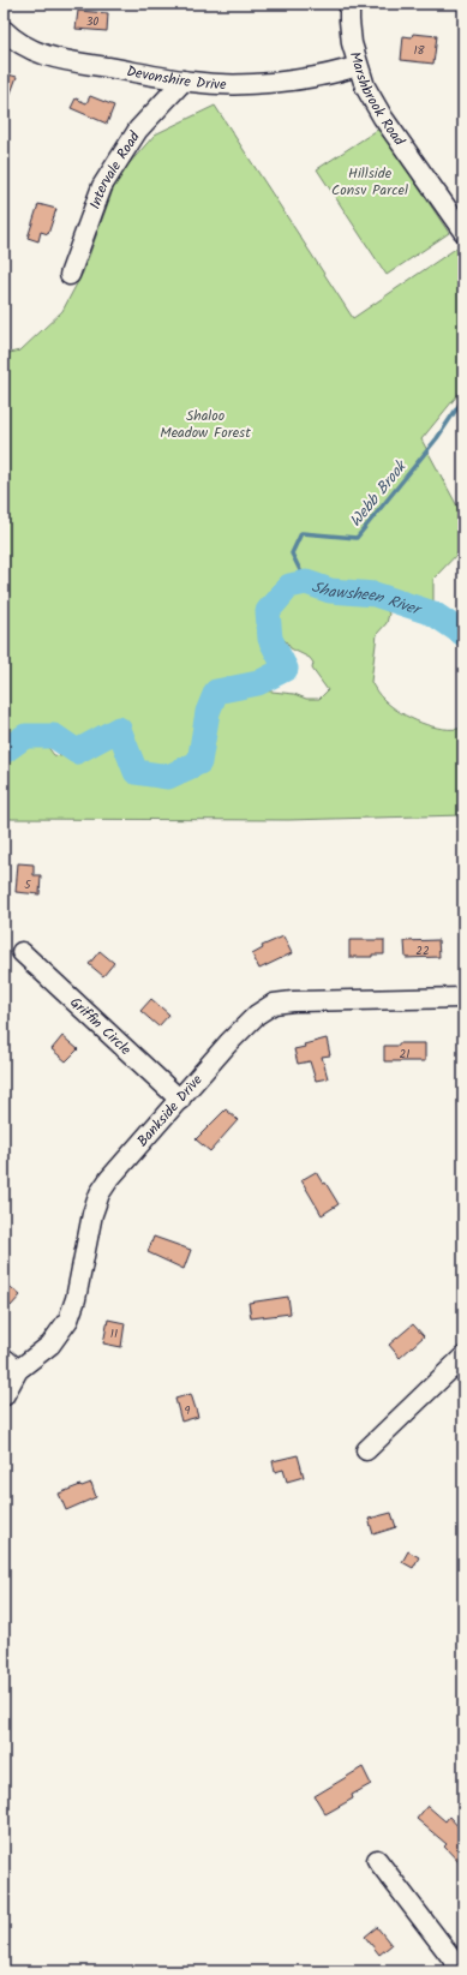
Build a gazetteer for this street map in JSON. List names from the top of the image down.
{
  "streets": {
    "street": [
      "Devonshire Drive",
      "Marshbrook Road",
      "Intervale Road",
      "Griffin Circle",
      "Bankside Drive"
    ]
  },
  "crossings": [
    ["Devonshire Drive", "Marshbrook Road"],
    ["Devonshire Drive", "Intervale Road"],
    ["Griffin Circle", "Bankside Drive"]
  ],
  "water": ["Webb Brook", "Shawsheen River"],
  "parks": ["Hillside Consv Parcel", "Shaloo Meadow Forest"],
  "house_numbers": [
    "30",
    "18",
    "5",
    "22",
    "21",
    "11",
    "9"
  ]
}
